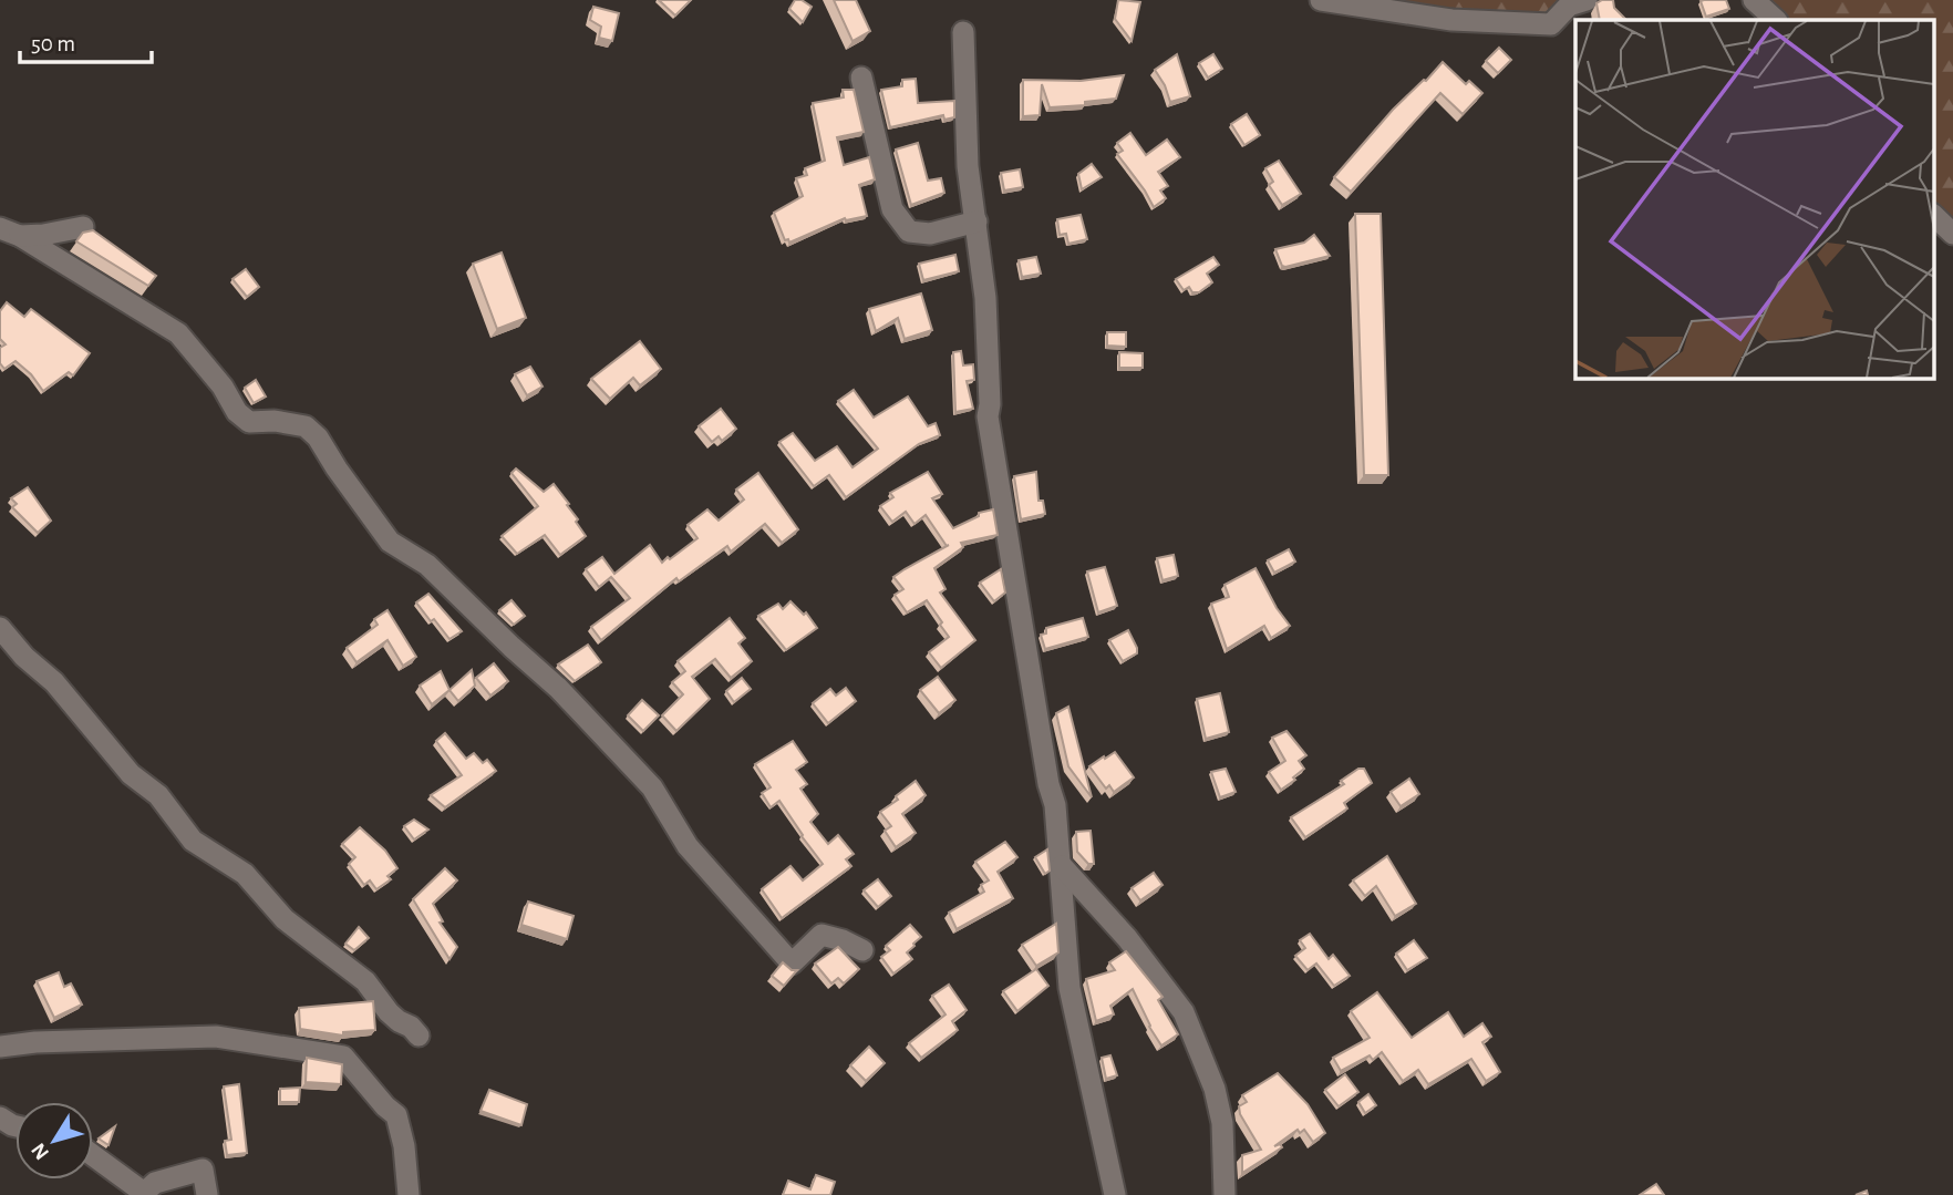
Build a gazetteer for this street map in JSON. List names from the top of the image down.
{
  "scale_bar": "50 m",
  "north": "bottom left"
}
